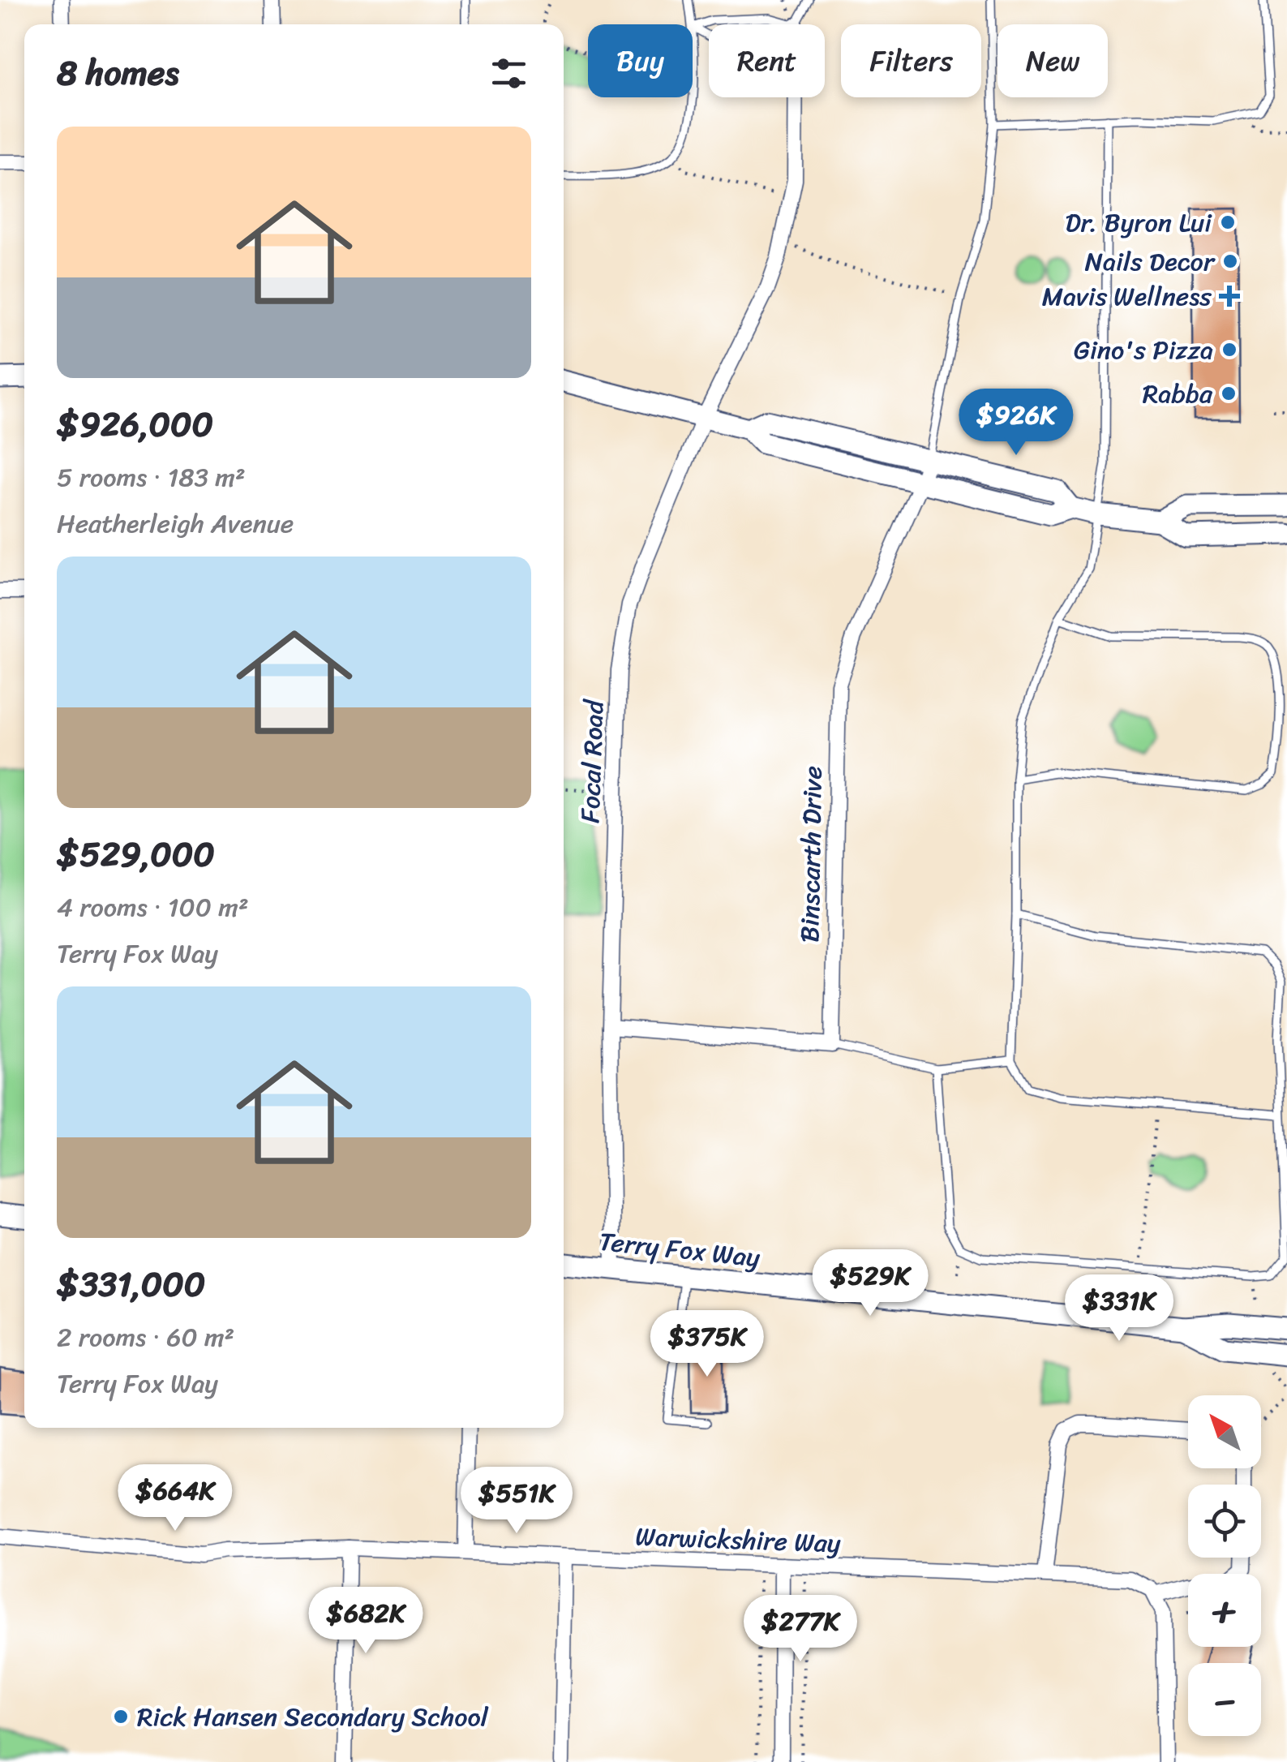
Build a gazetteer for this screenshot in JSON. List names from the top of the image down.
{
  "streets": {
    "street": [
      "Focal Road",
      "Binscarth Drive",
      "Terry Fox Way",
      "Warwickshire Way"
    ]
  },
  "crossings": [
    ["Focal Road", "Terry Fox Way"]
  ],
  "places": {
    "other": [
      "Dr. Byron Lui",
      "Nails Decor",
      "Gino's Pizza",
      "Rabba",
      "Rick Hansen Secondary School"
    ],
    "health": ["Mavis Wellness"]
  },
  "north": "top left",
  "page": {
    "chip": [
      "Buy",
      "Rent",
      "Filters",
      "New"
    ],
    "heading": "8 homes",
    "list": [
      {
        "name": "$926,000",
        "note": "5 rooms · 183 m² · Heatherleigh Avenue"
      },
      {
        "name": "$529,000",
        "note": "4 rooms · 100 m² · Terry Fox Way"
      },
      {
        "name": "$331,000",
        "note": "2 rooms · 60 m² · Terry Fox Way"
      }
    ],
    "price": [
      "$926K",
      "$529K",
      "$331K",
      "$375K",
      "$664K",
      "$551K",
      "$682K",
      "$277K"
    ],
    "map_buttons": ["+", "−"]
  }
}
